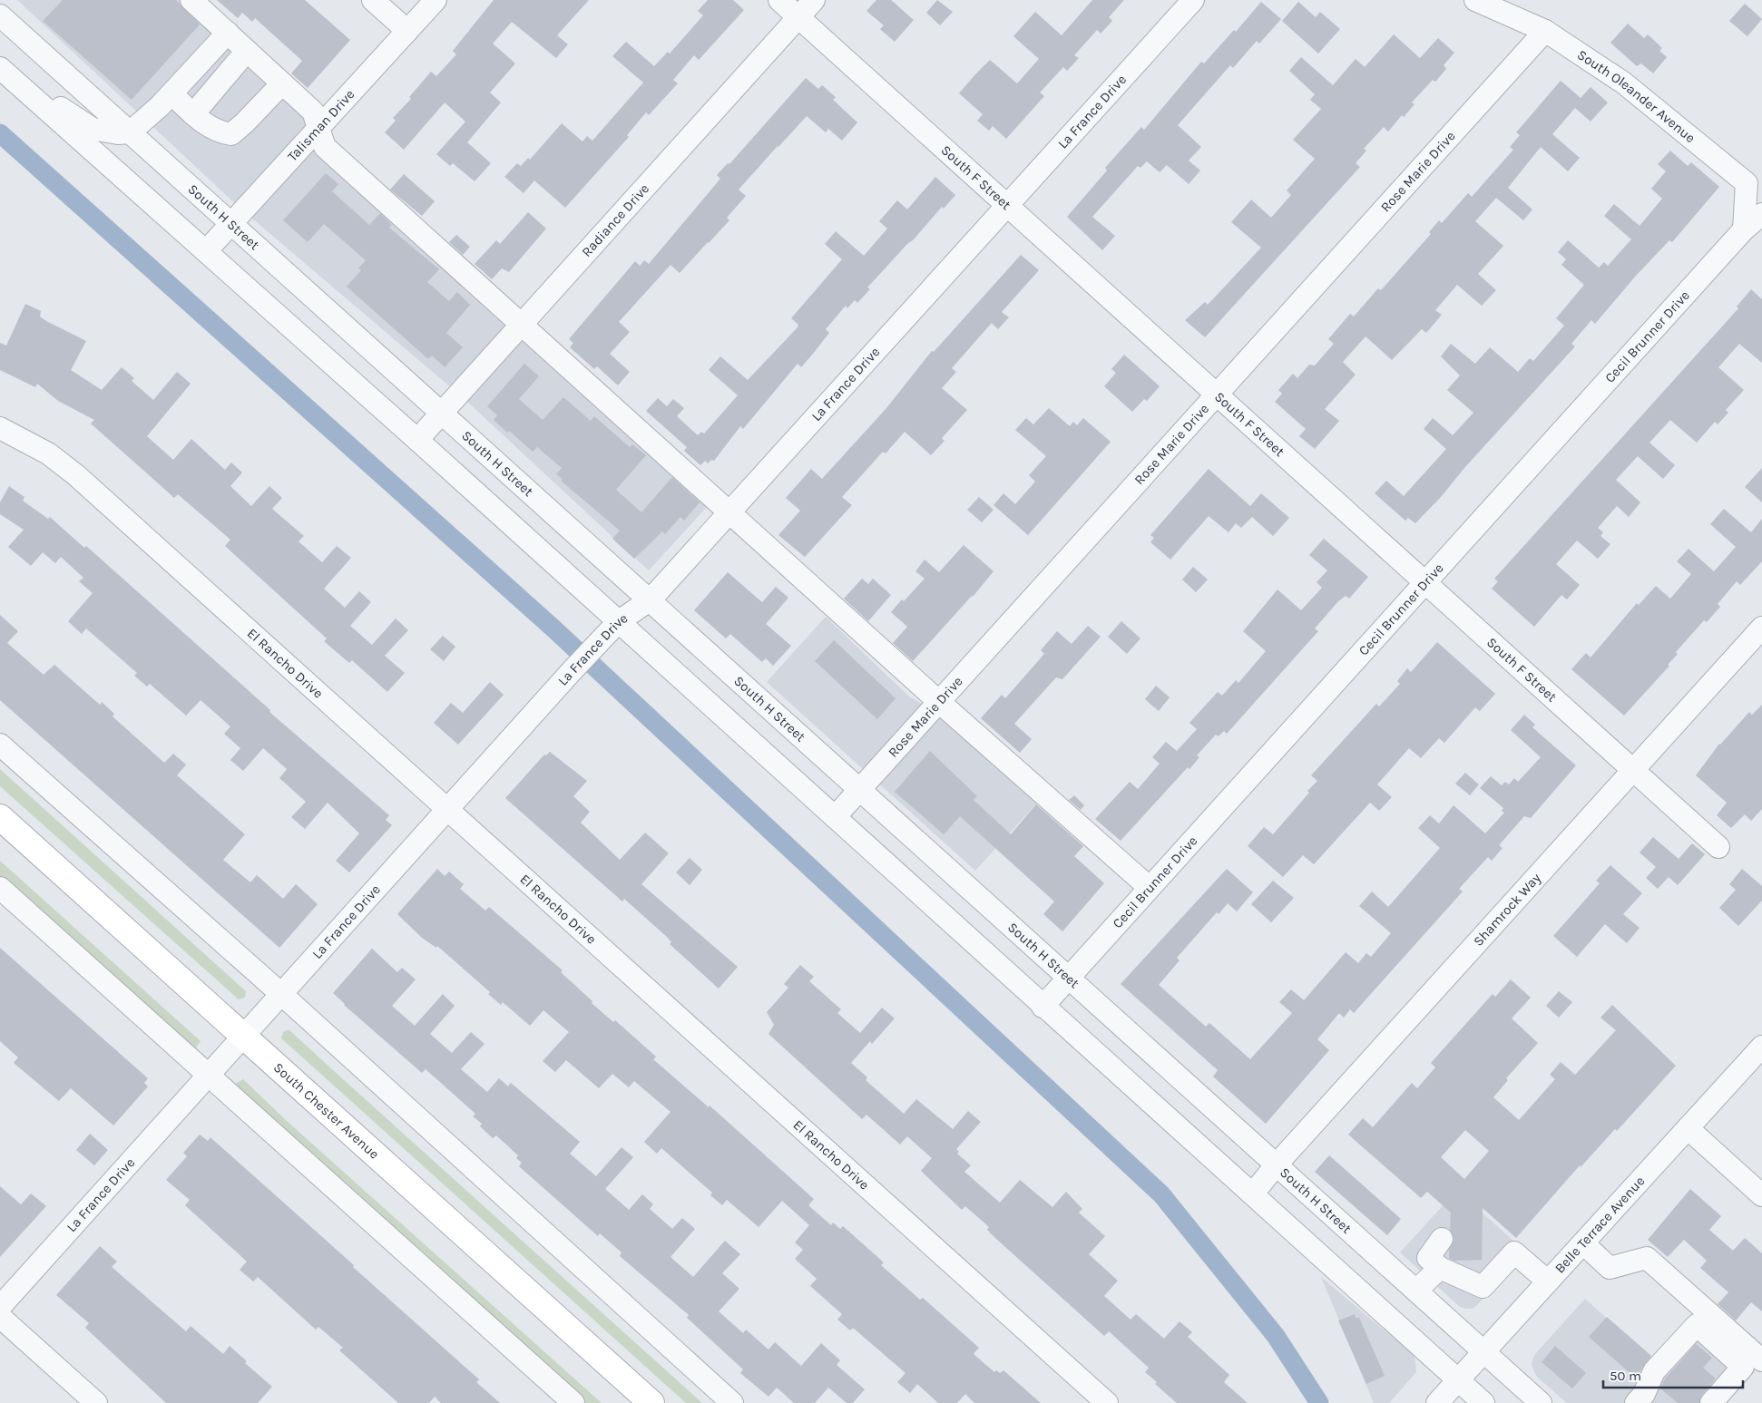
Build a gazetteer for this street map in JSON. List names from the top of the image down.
{
  "streets": {
    "main road": ["South Chester Avenue"],
    "street": [
      "South Oleander Avenue",
      "La France Drive",
      "Talisman Drive",
      "Rose Marie Drive",
      "South F Street",
      "South H Street",
      "Radiance Drive",
      "Cecil Brunner Drive",
      "El Rancho Drive",
      "Shamrock Way",
      "Belle Terrace Avenue"
    ]
  },
  "crossings": [
    ["South Oleander Avenue", "Rose Marie Drive"],
    ["South Oleander Avenue", "Cecil Brunner Drive"],
    ["La France Drive", "South F Street"],
    ["La France Drive", "South H Street"],
    ["La France Drive", "El Rancho Drive"],
    ["La France Drive", "South Chester Avenue"],
    ["Talisman Drive", "South H Street"],
    ["Rose Marie Drive", "South F Street"],
    ["Rose Marie Drive", "South H Street"],
    ["South F Street", "Radiance Drive"],
    ["South F Street", "Cecil Brunner Drive"],
    ["South F Street", "Shamrock Way"],
    ["South H Street", "Radiance Drive"],
    ["South H Street", "Cecil Brunner Drive"],
    ["South H Street", "Shamrock Way"],
    ["South H Street", "Belle Terrace Avenue"]
  ],
  "scale_bar": "50 m"
}
